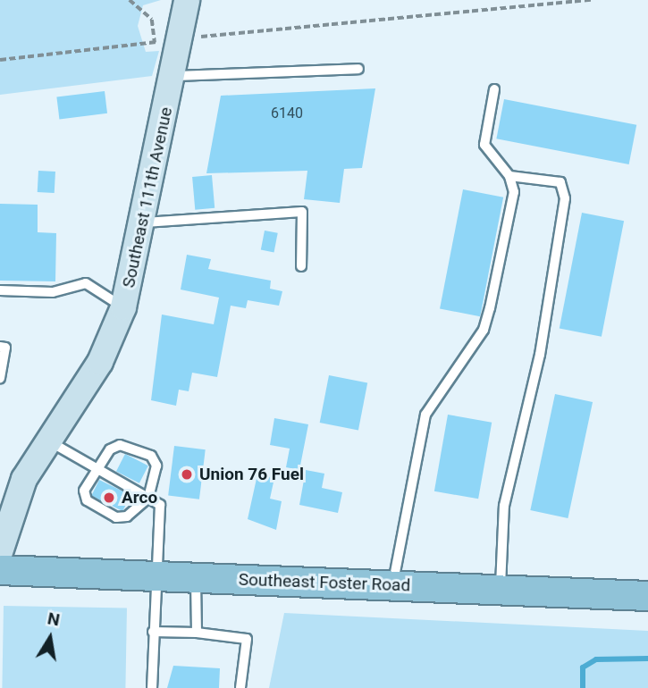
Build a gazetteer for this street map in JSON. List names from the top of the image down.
{
  "streets": {
    "main road": ["Southeast Foster Road"],
    "street": ["Southeast 111th Avenue"]
  },
  "places": ["Union 76 Fuel", "Arco"],
  "house_numbers": ["6140"],
  "north": "top"
}
